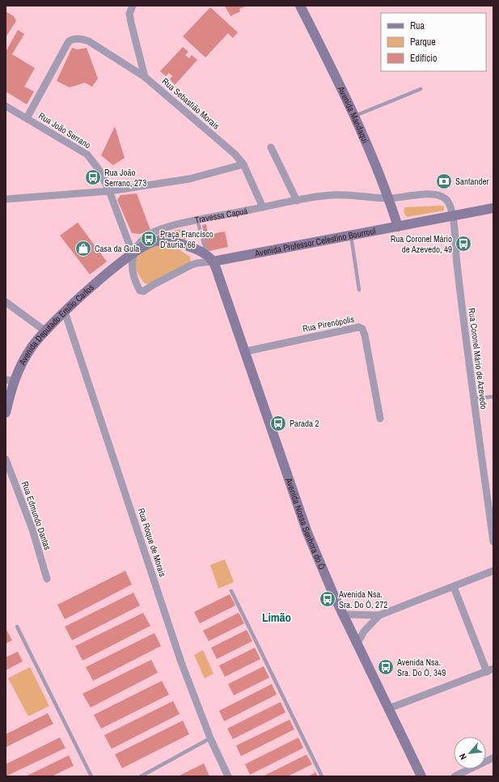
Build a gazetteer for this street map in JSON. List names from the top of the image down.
{
  "streets": {
    "main road": [
      "Avenida Mandaqui",
      "Avenida Professor Celestino Bourroul",
      "Avenida Deputado Emílio Carlos",
      "Avenida Nossa Senhora do Ó"
    ],
    "street": [
      "Rua Sebastião Morais",
      "Rua João Serrano",
      "Travessa Capuá",
      "Rua Pirenópolis",
      "Rua Coronel Mário de Azevedo",
      "Rua Edmundo Dantas",
      "Rua Roque de Morais"
    ]
  },
  "crossings": [
    ["Rua Sebastião Morais", "Rua João Serrano"],
    ["Rua Sebastião Morais", "Travessa Capuá"],
    ["Avenida Mandaqui", "Travessa Capuá"],
    ["Avenida Mandaqui", "Avenida Professor Celestino Bourroul"],
    ["Rua João Serrano", "Travessa Capuá"],
    ["Rua João Serrano", "Avenida Deputado Emílio Carlos"],
    ["Travessa Capuá", "Avenida Professor Celestino Bourroul"],
    ["Travessa Capuá", "Avenida Deputado Emílio Carlos"],
    ["Travessa Capuá", "Rua Coronel Mário de Azevedo"],
    ["Avenida Professor Celestino Bourroul", "Rua Coronel Mário de Azevedo"],
    ["Avenida Professor Celestino Bourroul", "Avenida Nossa Senhora do Ó"],
    ["Rua Pirenópolis", "Avenida Nossa Senhora do Ó"],
    ["Avenida Deputado Emílio Carlos", "Rua Roque de Morais"]
  ],
  "districts": ["Limão"],
  "places": {
    "bus stop": [
      "Rua João Serrano, 273",
      "Praça Francisco D'auria, 66",
      "Rua Coronel Mário de Azevedo, 49",
      "Parada 2",
      "Avenida Nsa. Sra. Do Ó, 272",
      "Avenida Nsa. Sra. Do Ó, 349"
    ],
    "bank": ["Santander"],
    "shop": ["Casa da Gula"]
  },
  "legend": ["Rua", "Parque", "Edifício"],
  "north": "bottom left"
}
